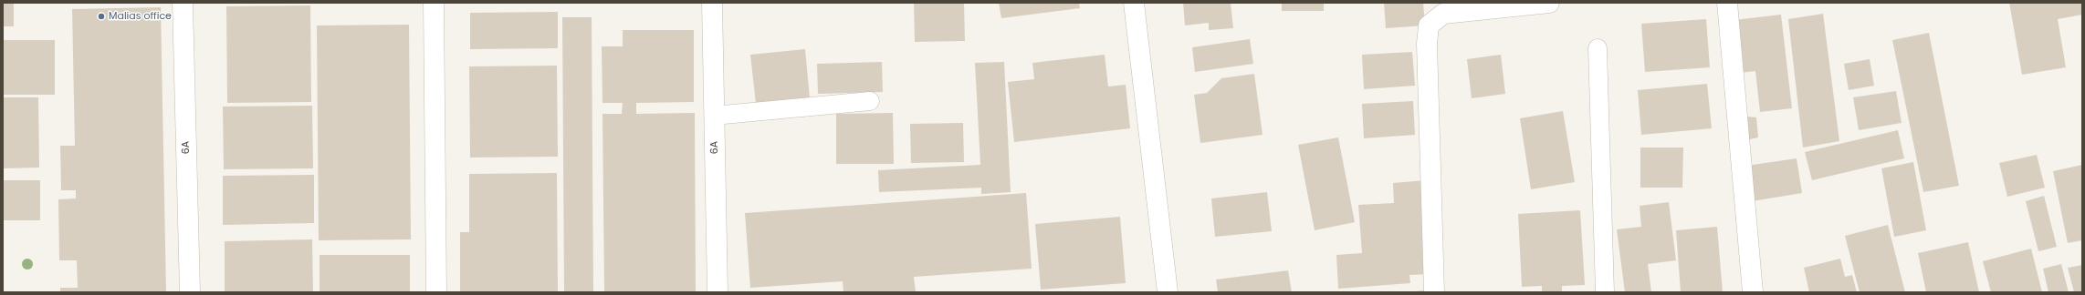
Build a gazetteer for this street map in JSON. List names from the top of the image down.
{
  "streets": {
    "street": ["6A"]
  },
  "places": ["Malias office"]
}
